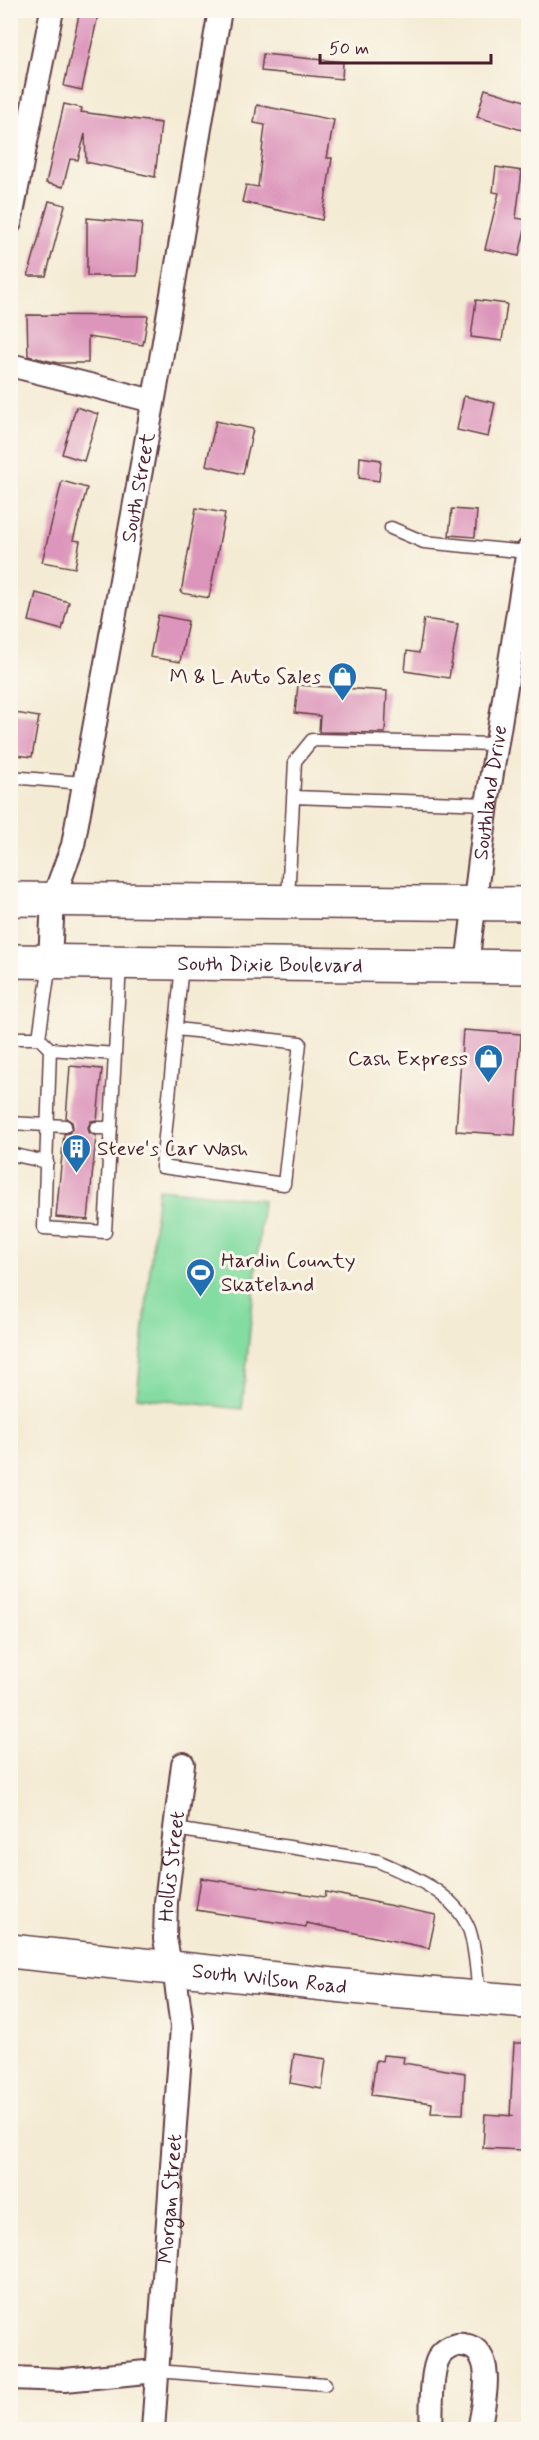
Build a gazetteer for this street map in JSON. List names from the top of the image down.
{
  "streets": {
    "main road": ["South Dixie Boulevard", "South Wilson Road"],
    "street": [
      "South Street",
      "Southland Drive",
      "Hollis Street",
      "Morgan Street"
    ]
  },
  "crossings": [
    ["South Street", "South Dixie Boulevard"],
    ["Southland Drive", "South Dixie Boulevard"],
    ["Hollis Street", "South Wilson Road"],
    ["Hollis Street", "Morgan Street"],
    ["South Wilson Road", "Morgan Street"]
  ],
  "places": {
    "shop": ["M & L Auto Sales", "Cash Express"],
    "building": ["Steve's Car Wash"],
    "sports": ["Hardin County Skateland"]
  },
  "scale_bar": "50 m"
}
